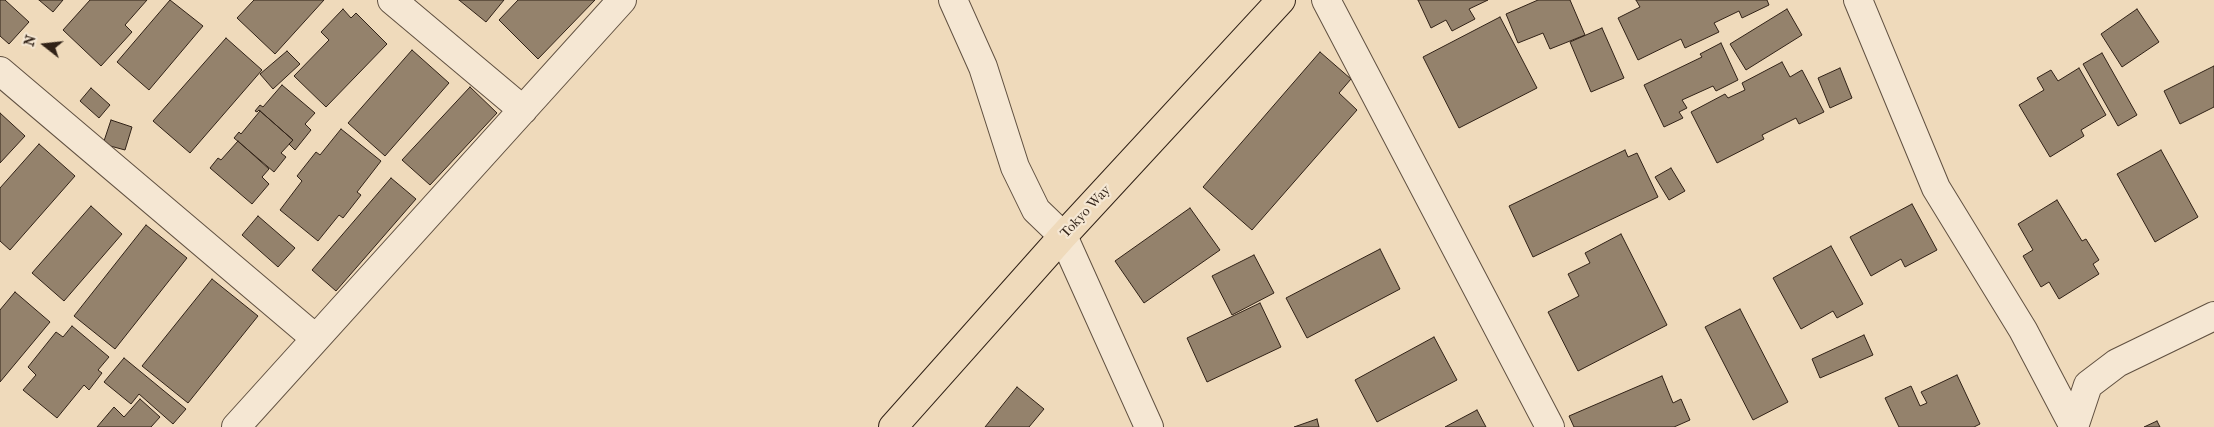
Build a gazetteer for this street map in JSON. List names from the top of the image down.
{
  "streets": {
    "main road": ["Tokyo Way"]
  },
  "north": "left"
}
